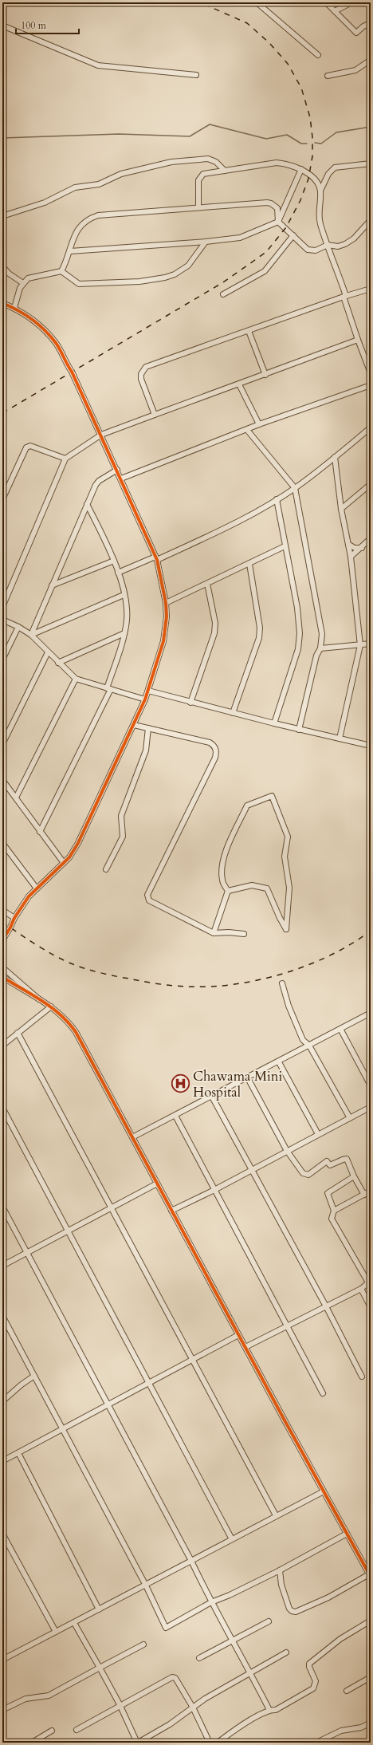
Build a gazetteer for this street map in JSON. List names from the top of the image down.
{
  "places": {
    "hospital": ["Chawama Mini Hospital"]
  },
  "scale_bar": "100 m"
}
